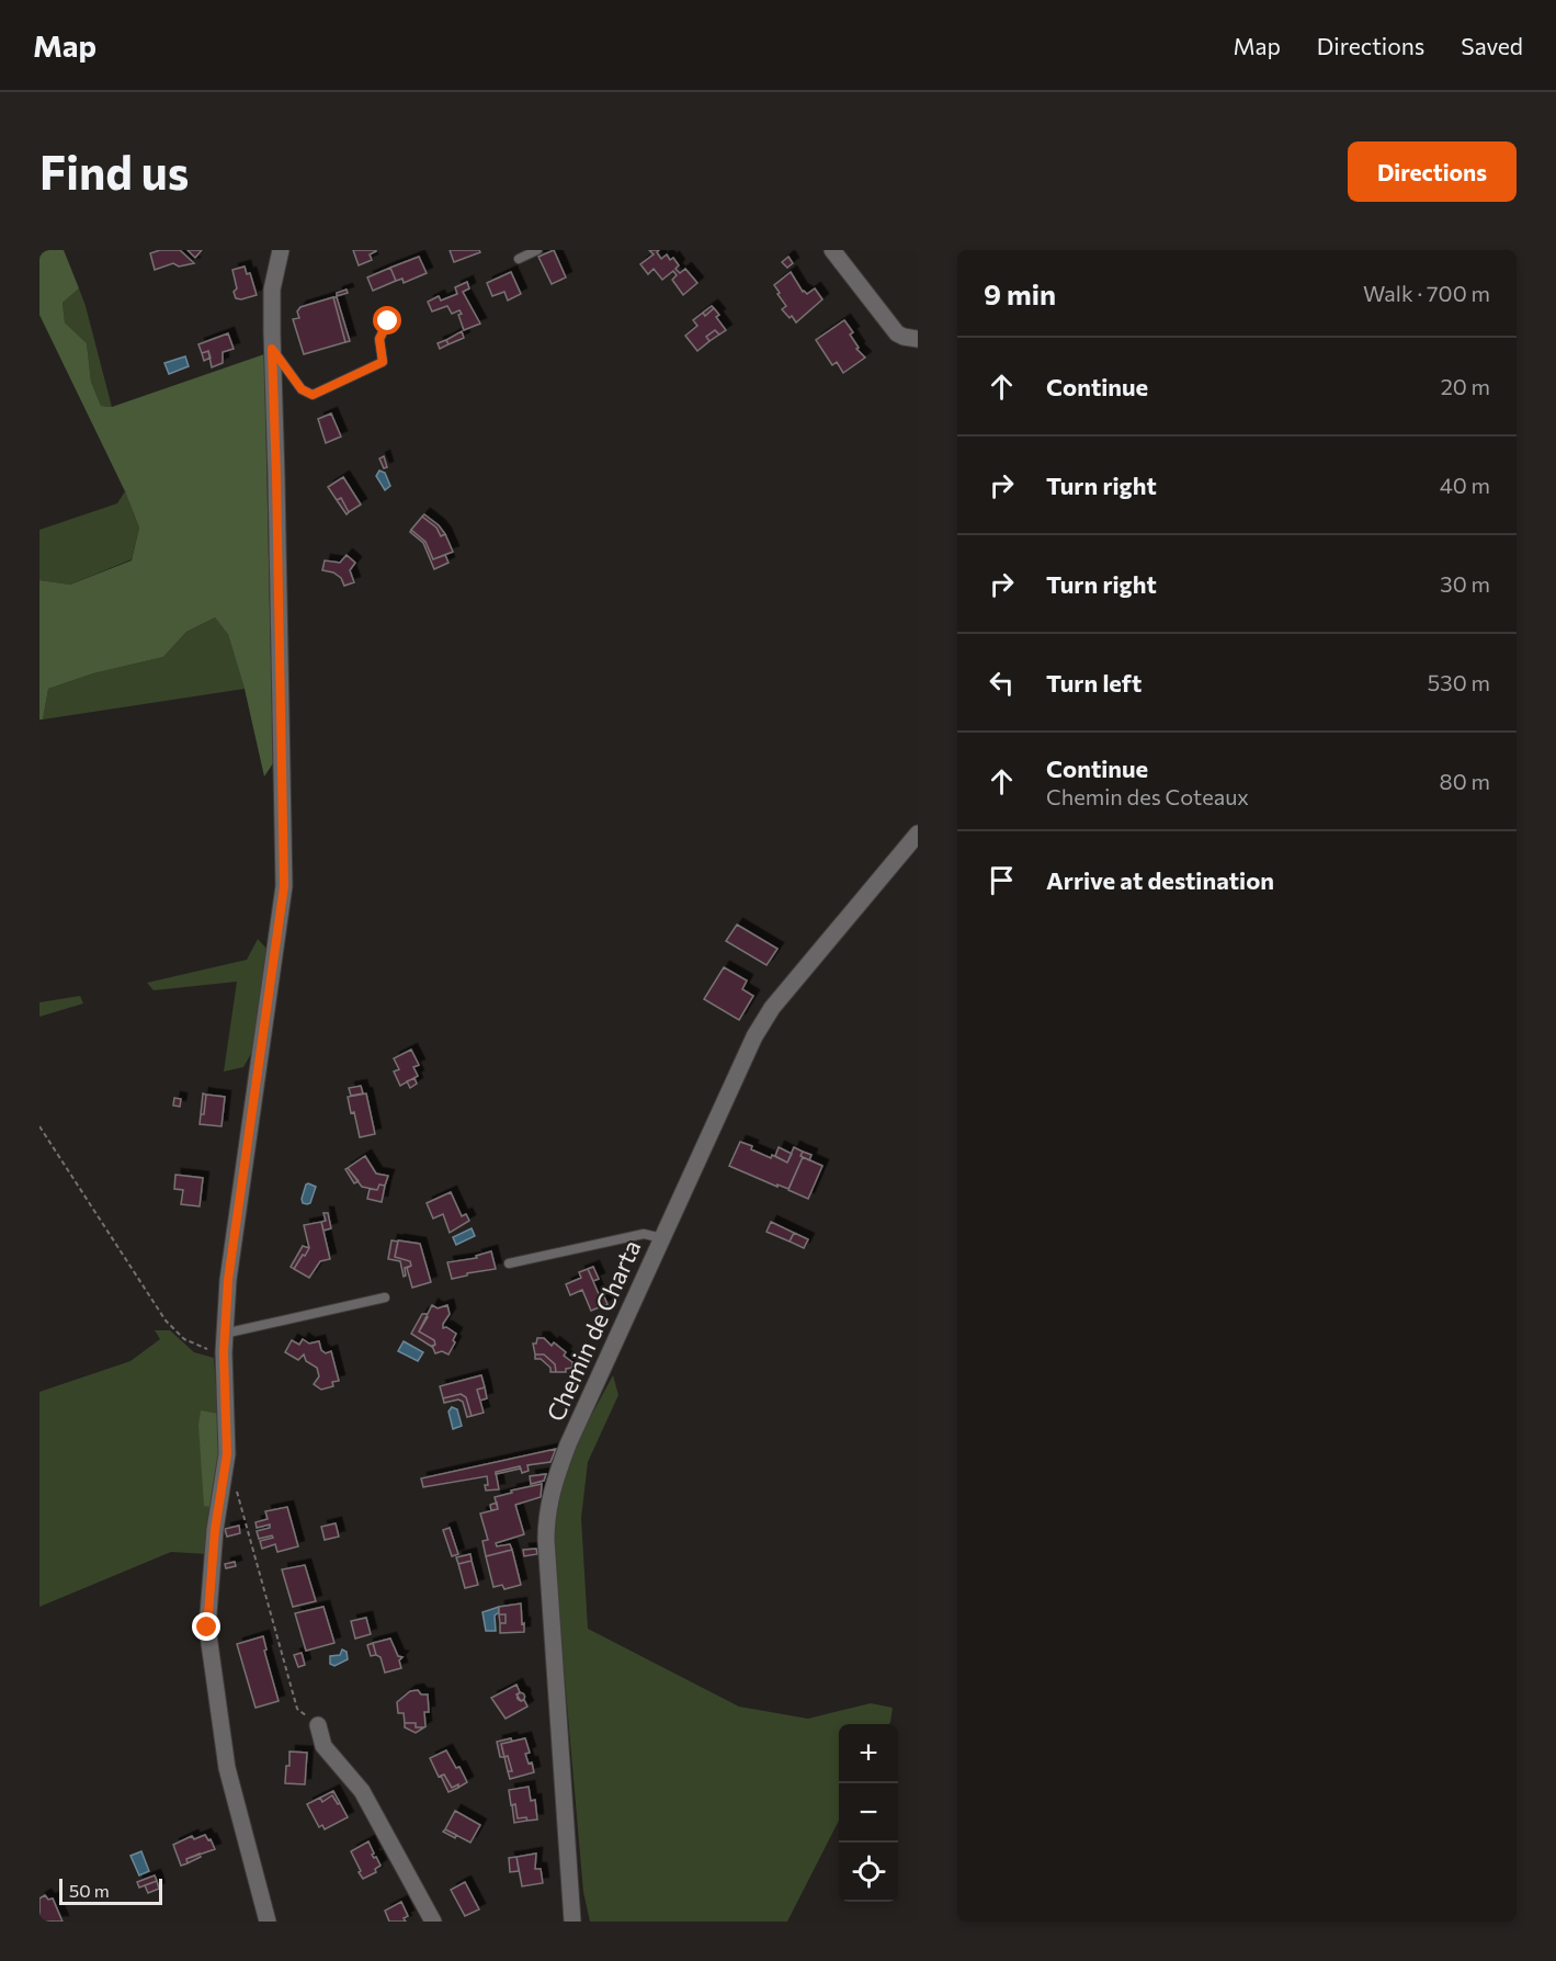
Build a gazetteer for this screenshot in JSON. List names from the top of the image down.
{
  "streets": {
    "street": ["Chemin de Charta"]
  },
  "scale_bar": "50 m",
  "page": {
    "header": "Map",
    "nav": ["Map", "Directions", "Saved"],
    "buttons": "Directions",
    "title": "Find us",
    "heading": ["9 min", "Walk · 700 m"],
    "list": [
      ["Continue", "20 m"],
      ["Turn right", "40 m"],
      ["Turn right", "30 m"],
      ["Turn left", "530 m"],
      ["Continue", "Chemin des Coteaux", "80 m"],
      "Arrive at destination"
    ],
    "map_buttons": ["+", "−"],
    "scale": "50 m"
  }
}
